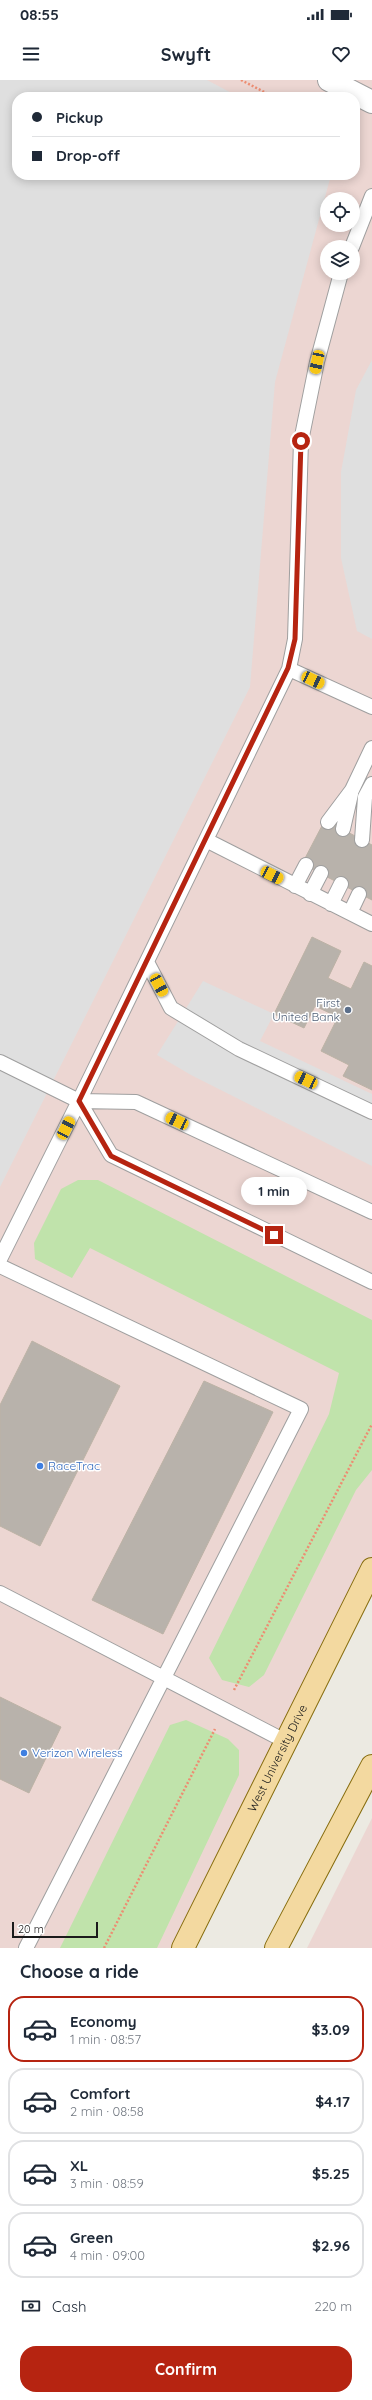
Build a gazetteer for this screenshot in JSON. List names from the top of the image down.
{
  "streets": {
    "main road": ["West University Drive"]
  },
  "places": ["First United Bank", "RaceTrac", "Verizon Wireless"],
  "scale_bar": "20 m",
  "page": {
    "status": "08:55",
    "header": "Swyft",
    "banner": ["Pickup", "Drop-off"],
    "bubble": "1 min",
    "scale": "20 m",
    "heading": "Choose a ride",
    "list": [
      {
        "name": "Economy",
        "note": "1 min · 08:57",
        "value": "$3.09"
      },
      {
        "name": "Comfort",
        "note": "2 min · 08:58",
        "value": "$4.17"
      },
      {
        "name": "XL",
        "note": "3 min · 08:59",
        "value": "$5.25"
      },
      {
        "name": "Green",
        "note": "4 min · 09:00",
        "value": "$2.96"
      }
    ],
    "pay": ["Cash", "220 m"],
    "buttons": "Confirm"
  }
}
